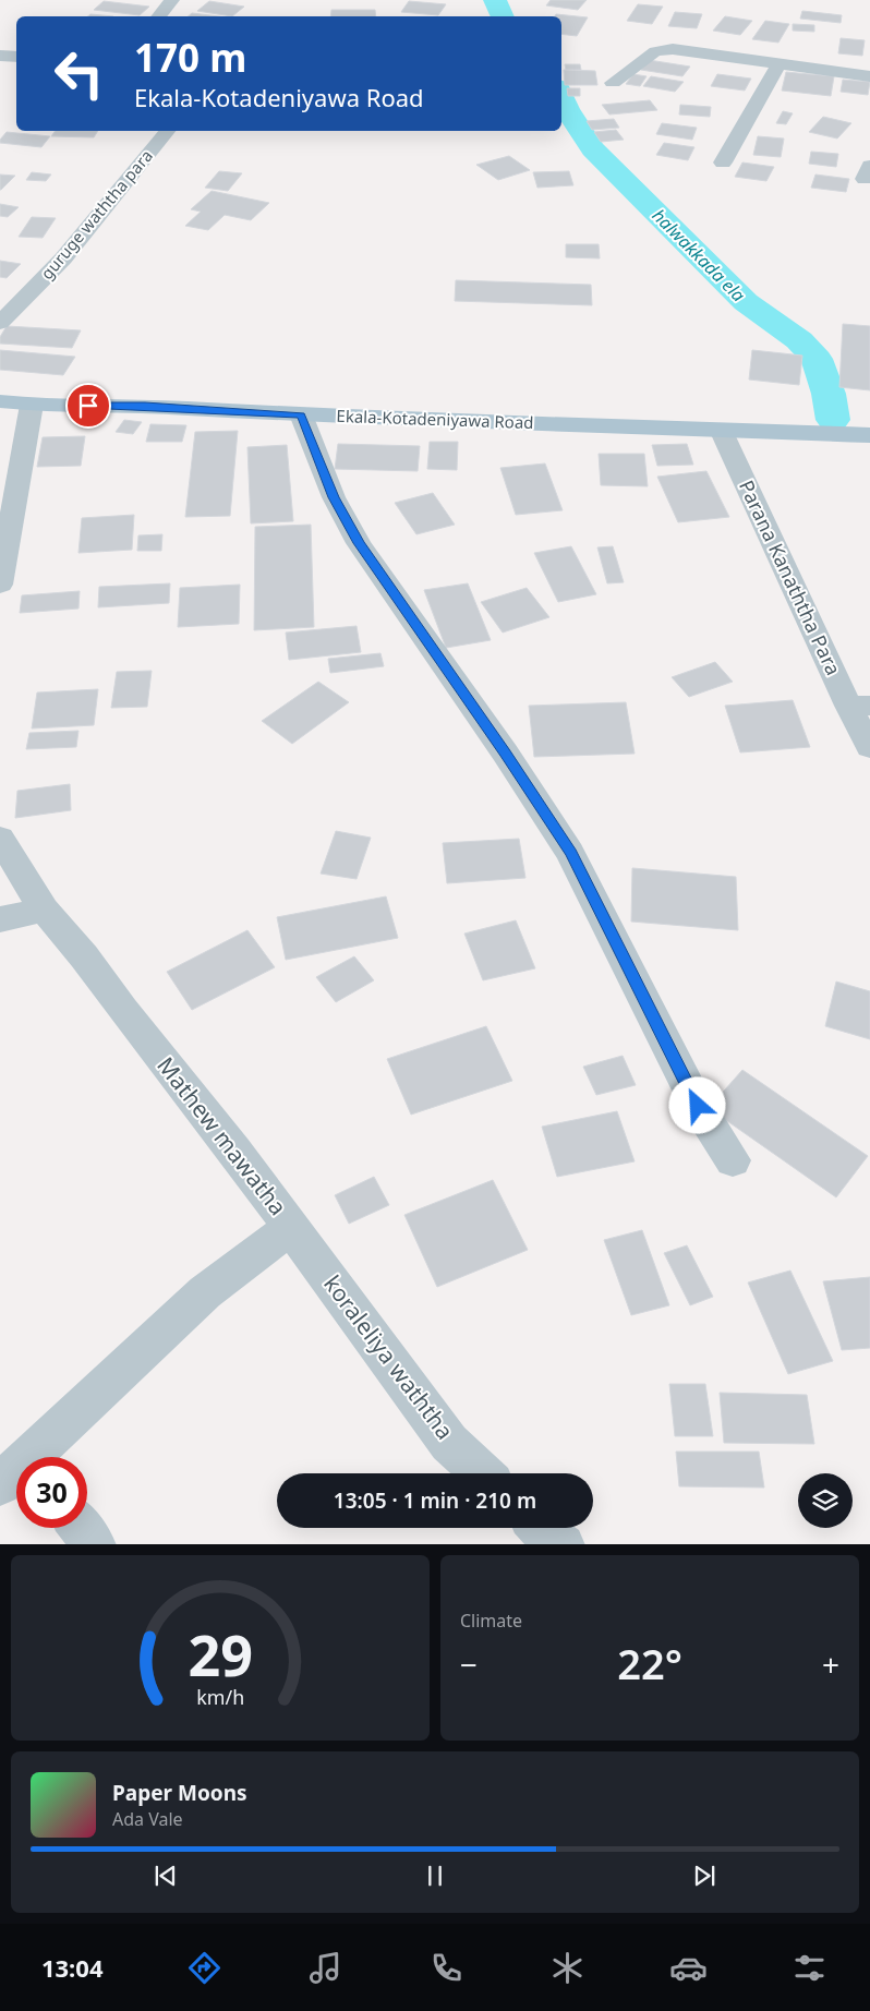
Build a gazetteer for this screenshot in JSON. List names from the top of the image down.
{
  "streets": {
    "main road": ["Ekala-Kotadeniyawa Road"],
    "street": [
      "guruge waththa para",
      "Parana Kanaththa Para",
      "Mathew mawatha",
      "koraleliya waththa"
    ]
  },
  "crossings": [
    ["Ekala-Kotadeniyawa Road", "Parana Kanaththa Para"],
    ["Mathew mawatha", "koraleliya waththa"]
  ],
  "water": ["halwakkada ela"],
  "page": {
    "turn": ["170 m", "Ekala-Kotadeniyawa Road"],
    "limit": "30",
    "trip": "13:05 · 1 min · 210 m",
    "tile": "Climate",
    "heat": ["−", "22°", "+"],
    "song": ["Paper Moons", "Ada Vale"],
    "tabs": "13:04",
    "gauge": ["29", "km/h"]
  }
}
